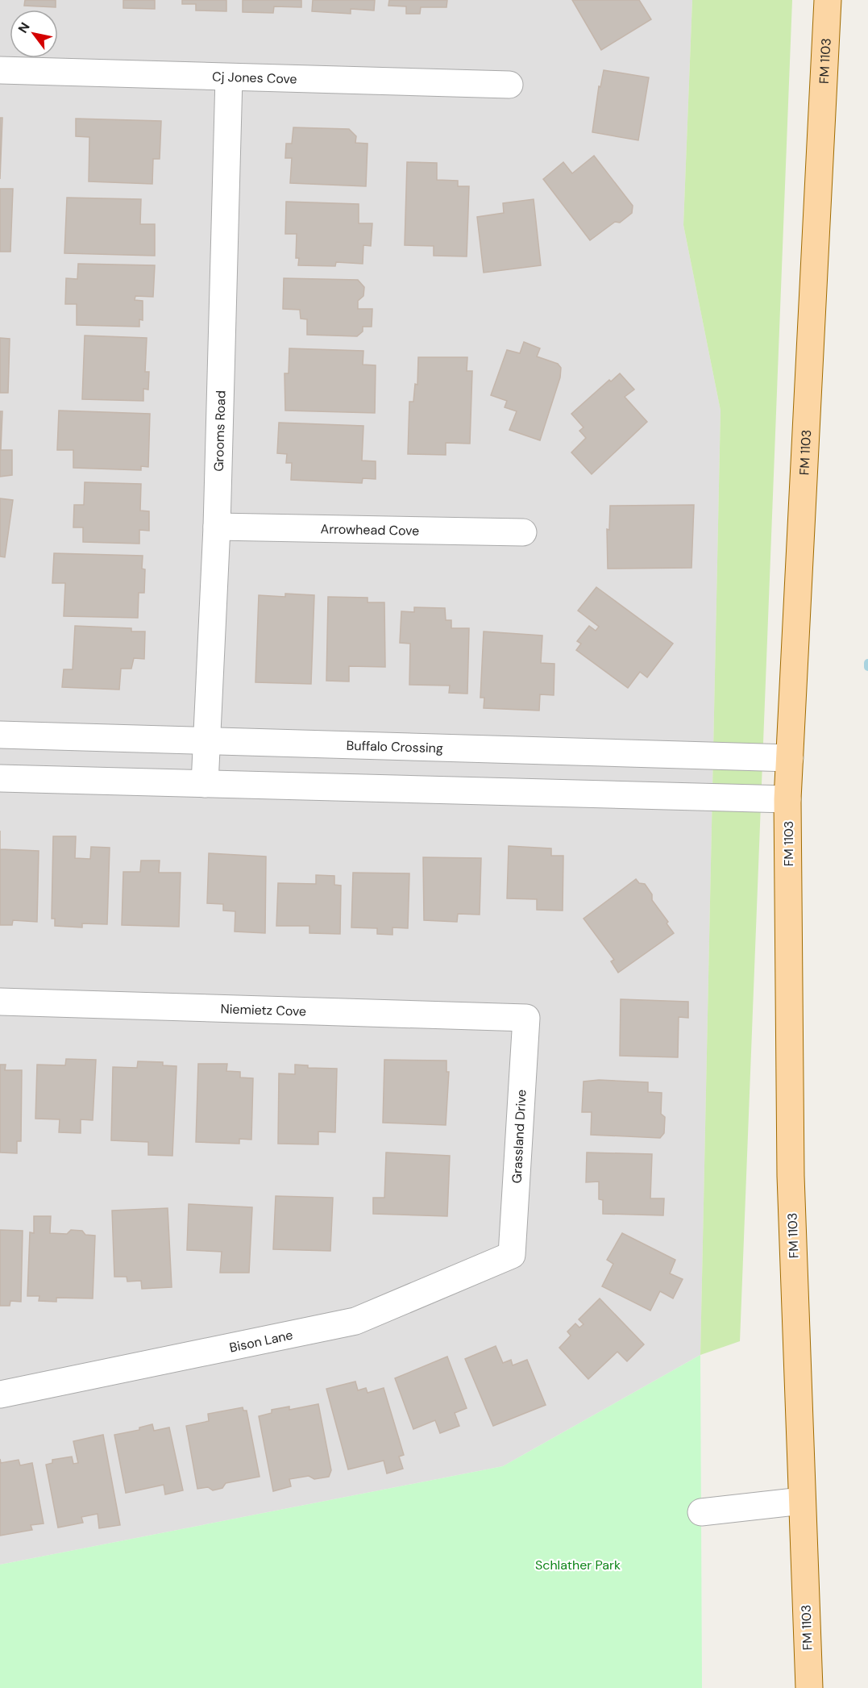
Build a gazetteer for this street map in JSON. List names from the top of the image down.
{
  "streets": {
    "main road": ["FM 1103"],
    "street": [
      "Cj Jones Cove",
      "Grooms Road",
      "Arrowhead Cove",
      "Buffalo Crossing",
      "Niemietz Cove",
      "Grassland Drive",
      "Bison Lane"
    ]
  },
  "crossings": [
    ["FM 1103", "Buffalo Crossing"],
    ["Cj Jones Cove", "Grooms Road"],
    ["Grooms Road", "Arrowhead Cove"],
    ["Grooms Road", "Buffalo Crossing"],
    ["Niemietz Cove", "Grassland Drive"],
    ["Grassland Drive", "Bison Lane"]
  ],
  "parks": ["Schlather Park"],
  "north": "top left"
}
